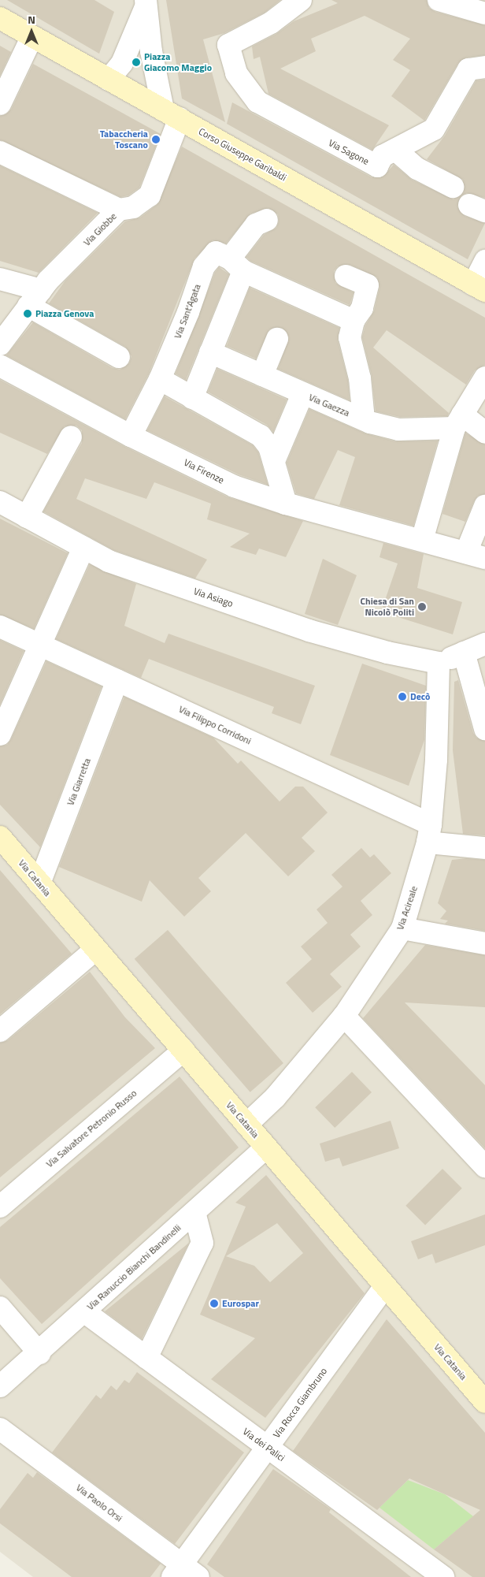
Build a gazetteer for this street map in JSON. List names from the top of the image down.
{
  "streets": {
    "street": [
      "Via Sagone",
      "Corso Giuseppe Garibaldi",
      "Via Giobbe",
      "Via Sant'Agata",
      "Via Gaezza",
      "Via Firenze",
      "Via Asiago",
      "Via Filippo Corridoni",
      "Via Giarretta",
      "Via Catania",
      "Via Acireale",
      "Via Salvatore Petronio Russo",
      "Via Ranuccio Bianchi Bandinelli",
      "Via Rocca Giambruno",
      "Via dei Palici",
      "Via Paolo Orsi"
    ]
  },
  "crossings": [
    ["Corso Giuseppe Garibaldi", "Via Giobbe"],
    ["Via Sant'Agata", "Via Firenze"],
    ["Via Asiago", "Via Acireale"],
    ["Via Filippo Corridoni", "Via Giarretta"],
    ["Via Filippo Corridoni", "Via Acireale"],
    ["Via Giarretta", "Via Catania"],
    ["Via Catania", "Via Acireale"],
    ["Via Catania", "Via Salvatore Petronio Russo"],
    ["Via Catania", "Via Ranuccio Bianchi Bandinelli"],
    ["Via Catania", "Via Rocca Giambruno"],
    ["Via Ranuccio Bianchi Bandinelli", "Via dei Palici"],
    ["Via Rocca Giambruno", "Via dei Palici"],
    ["Via Rocca Giambruno", "Via Paolo Orsi"]
  ],
  "places": [
    "Piazza Giacomo Maggio",
    "Tabaccheria Toscano",
    "Piazza Genova",
    "Chiesa di San Nicolò Politi",
    "Decò",
    "Eurospar"
  ],
  "north": "top"
}
